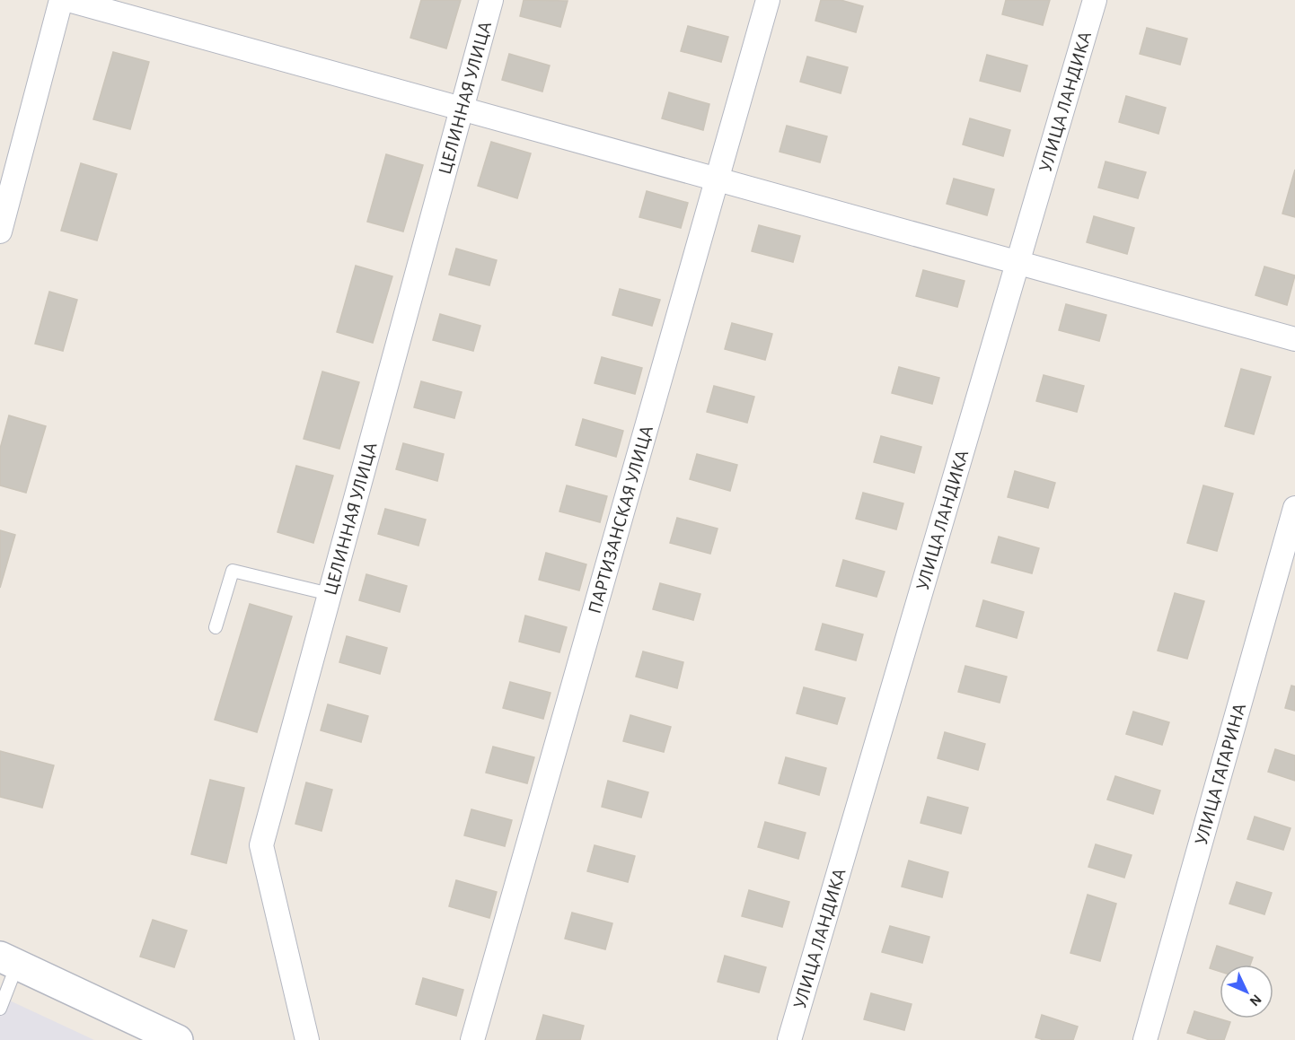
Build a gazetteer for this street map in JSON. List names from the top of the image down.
{
  "streets": {
    "street": [
      "ЦЕЛИННАЯ УЛИЦА",
      "УЛИЦА ЛАНДИКА",
      "ПАРТИЗАНСКАЯ УЛИЦА",
      "УЛИЦА ГАГАРИНА"
    ]
  },
  "north": "bottom right"
}
